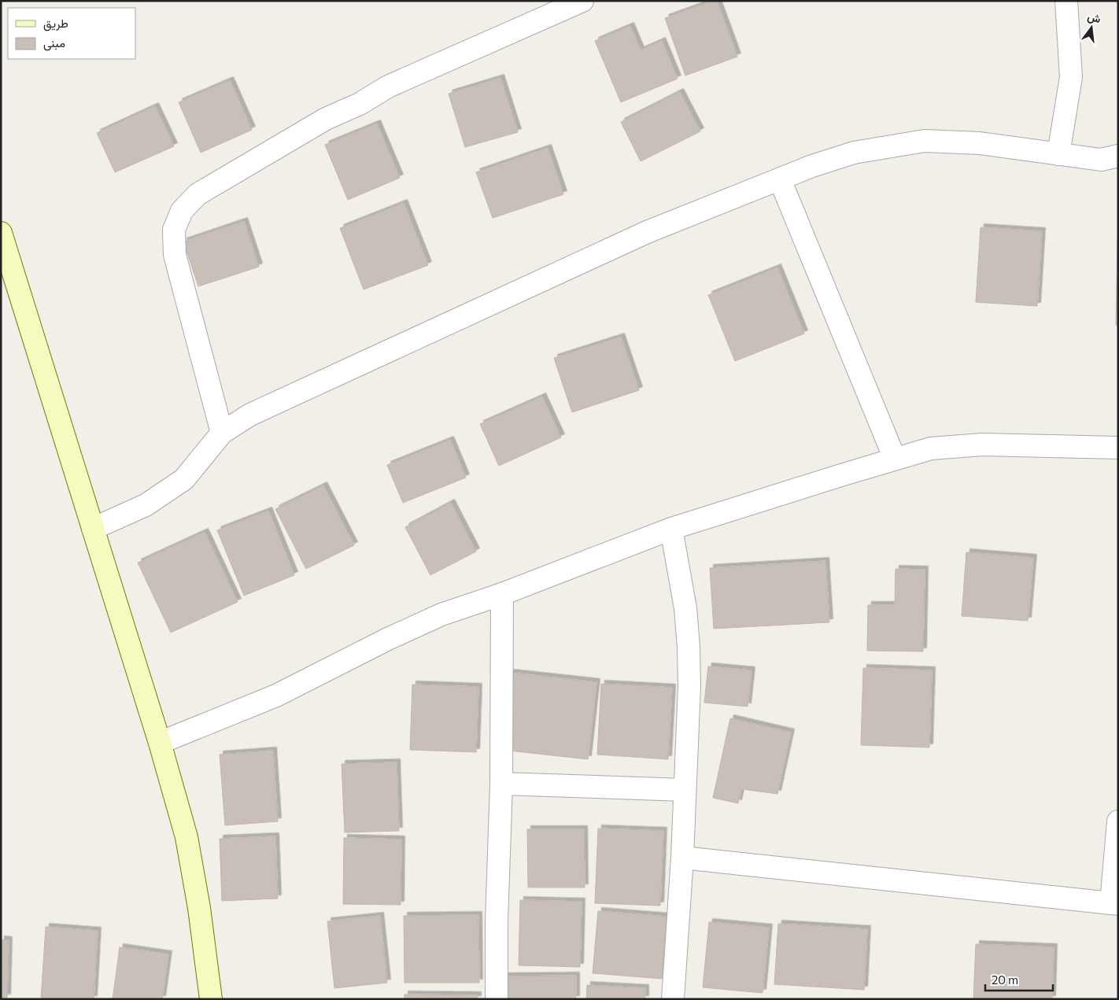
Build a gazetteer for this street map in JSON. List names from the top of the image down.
{
  "legend": ["طريق", "مبنى"],
  "scale_bar": "20 m",
  "north": "top"
}
